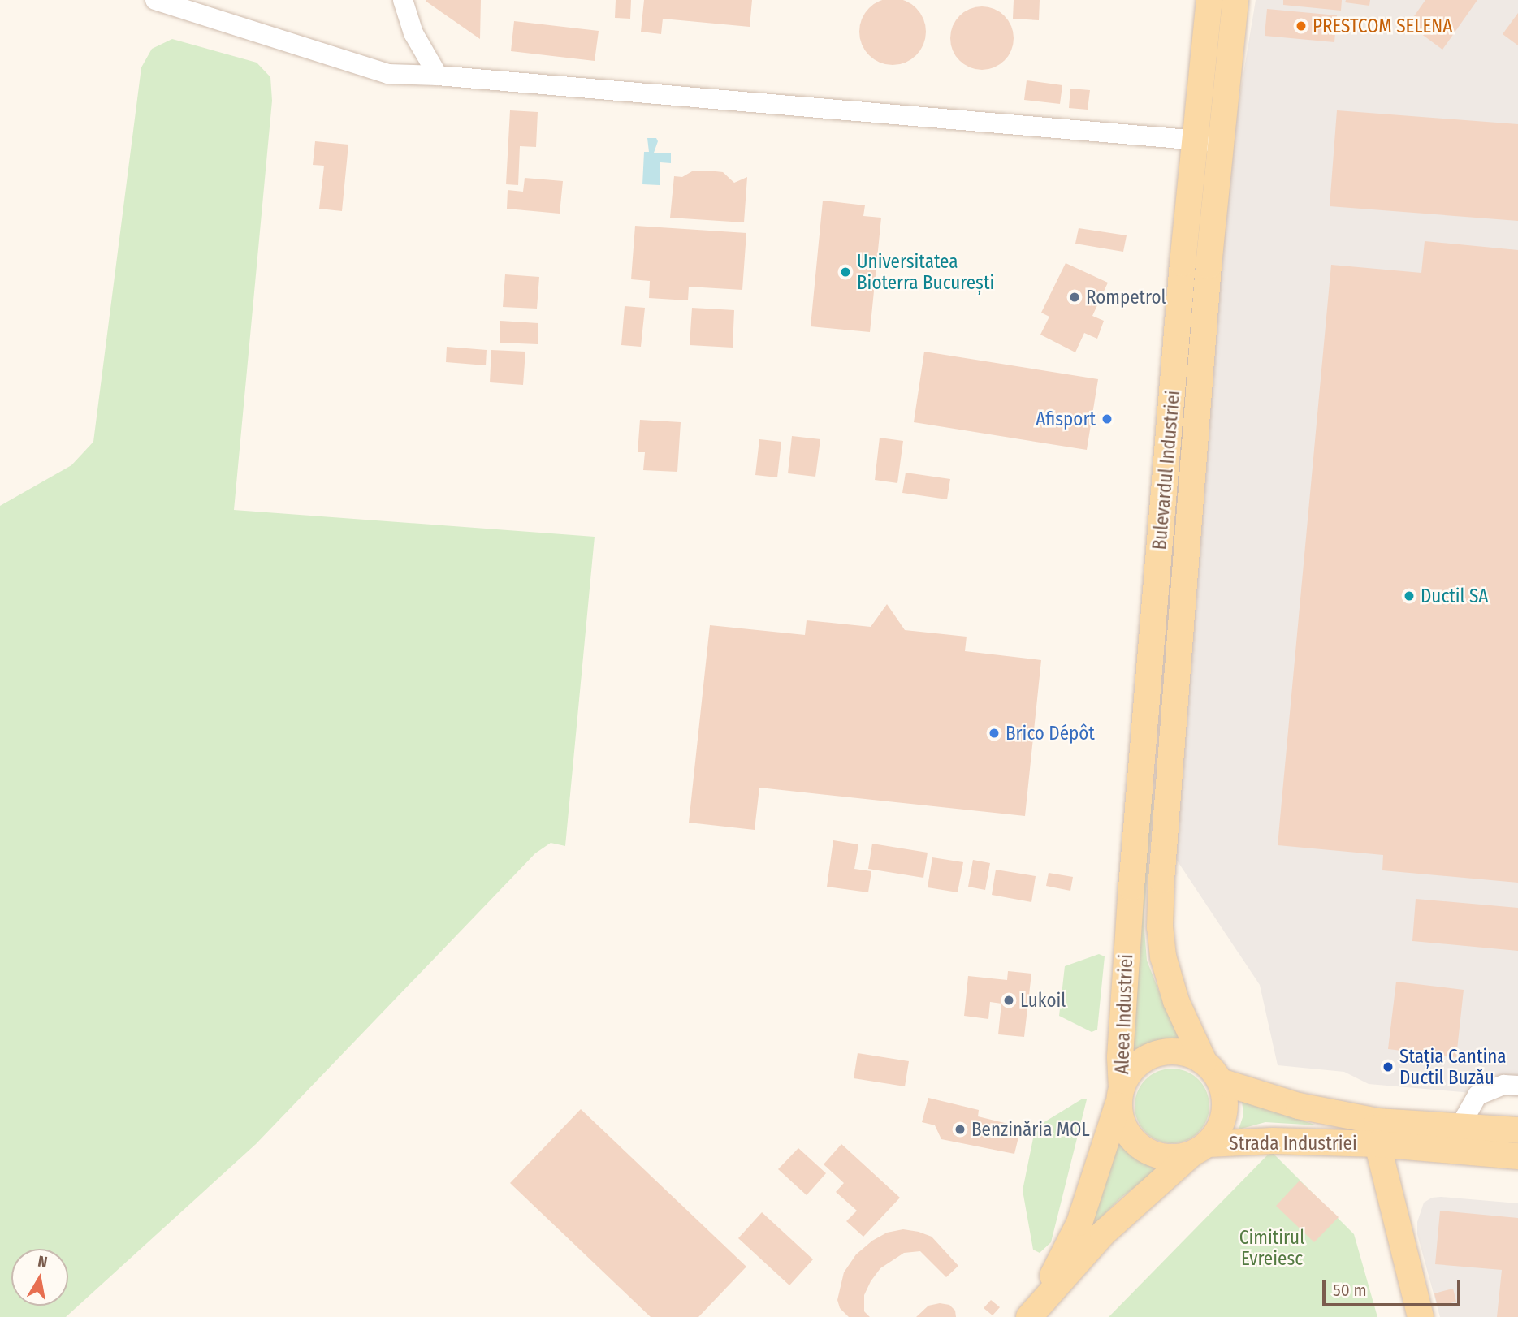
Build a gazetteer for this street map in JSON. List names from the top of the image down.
{
  "streets": {
    "main road": ["Bulevardul Industriei", "Aleea Industriei", "Strada Industriei"]
  },
  "crossings": [
    ["Bulevardul Industriei", "Aleea Industriei"],
    ["Aleea Industriei", "Strada Industriei"]
  ],
  "parks": ["Cimitirul Evreiesc"],
  "places": [
    "PRESTCOM SELENA",
    "Universitatea Bioterra București",
    "Rompetrol",
    "Afisport",
    "Ductil SA",
    "Brico Dépôt",
    "Lukoil",
    "Stația Cantina Ductil Buzău",
    "Benzinăria MOL"
  ],
  "scale_bar": "50 m",
  "north": "top"
}
